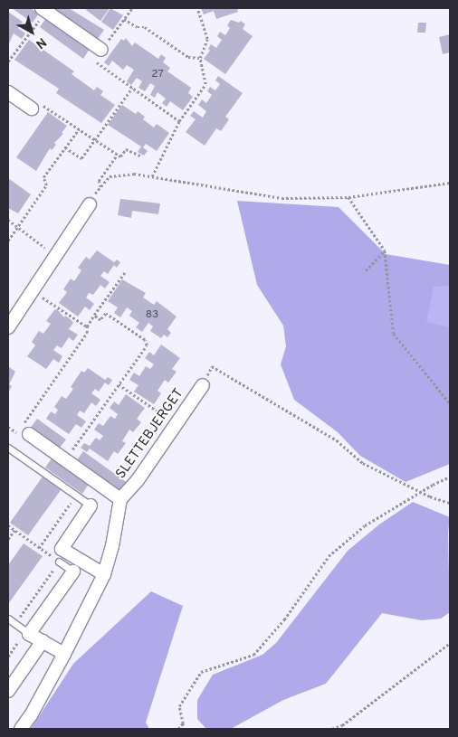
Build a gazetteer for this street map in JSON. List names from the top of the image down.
{
  "streets": {
    "street": ["SLETTEBJERGET"]
  },
  "house_numbers": ["27", "83"],
  "north": "bottom right"
}
